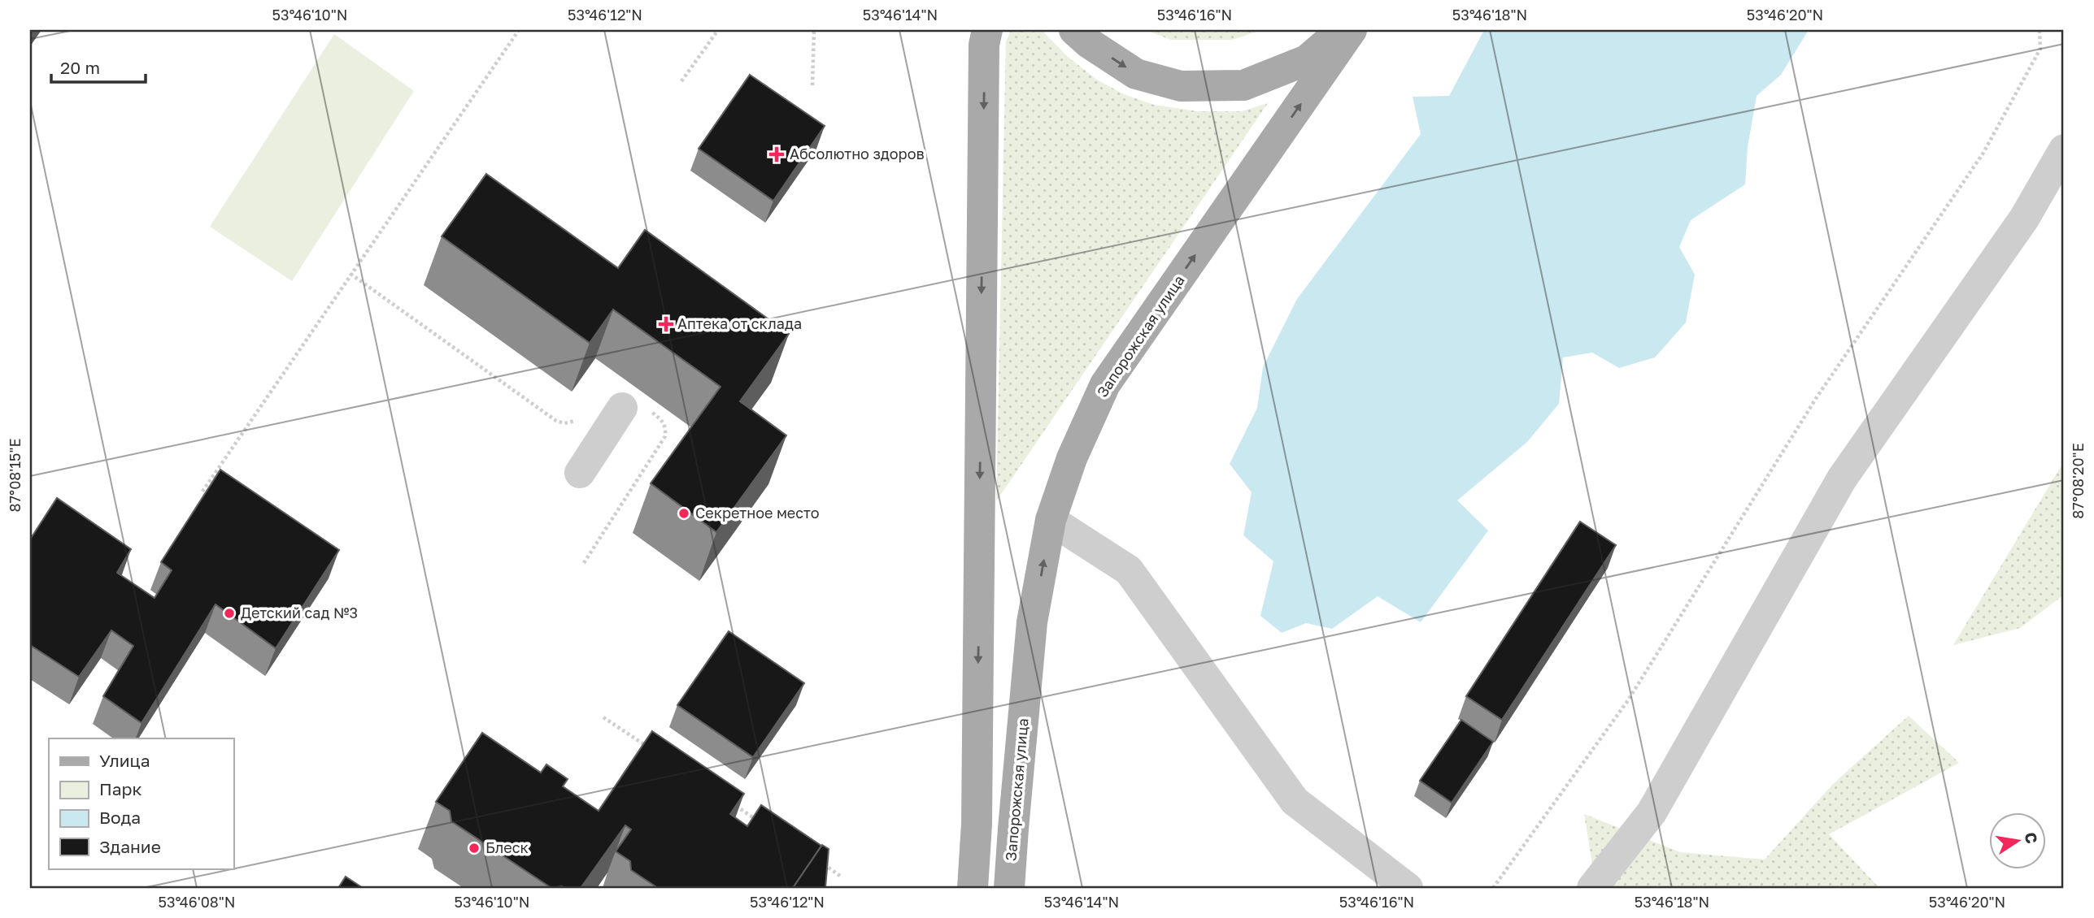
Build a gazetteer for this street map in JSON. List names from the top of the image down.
{
  "streets": {
    "main road": ["Запорожская улица"]
  },
  "places": {
    "health": ["Абсолютно здоров", "Аптека от склада"],
    "other": ["Секретное место", "Детский сад №3", "Блеск"]
  },
  "legend": [
    "Улица",
    "Парк",
    "Вода",
    "Здание"
  ],
  "scale_bar": "20 m",
  "north": "right",
  "coordinates": [
    "53°46'10\"N",
    "53°46'12\"N",
    "53°46'14\"N",
    "53°46'16\"N",
    "53°46'18\"N",
    "53°46'20\"N",
    "87°08'15\"E",
    "87°08'20\"E",
    "53°46'08\"N"
  ]
}
